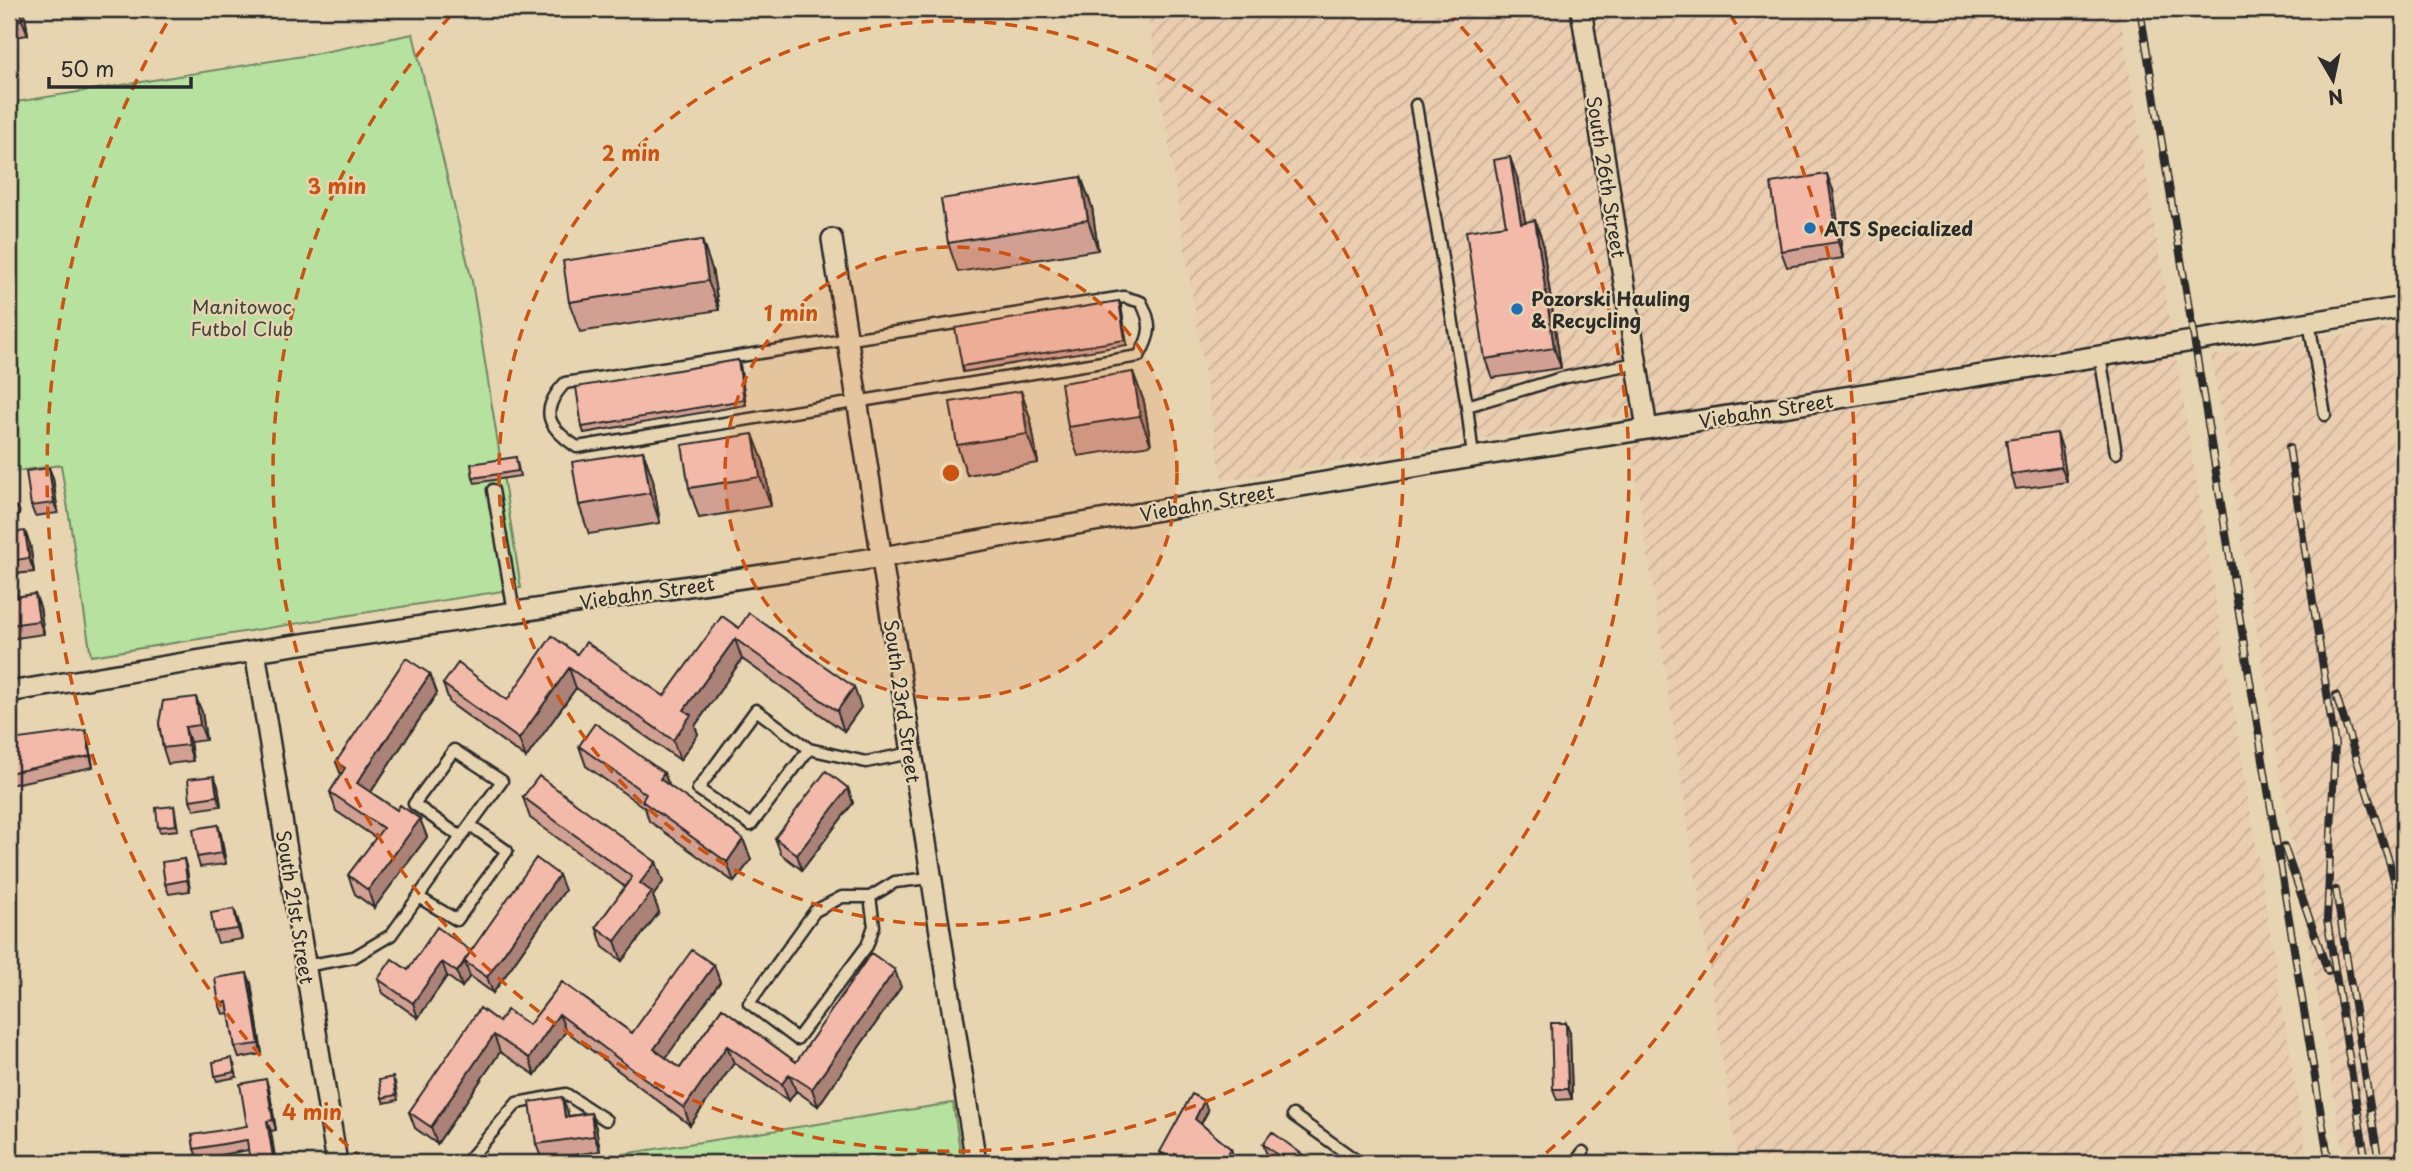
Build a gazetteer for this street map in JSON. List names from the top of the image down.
{
  "streets": {
    "street": [
      "South 26th Street",
      "Viebahn Street",
      "South 23rd Street",
      "South 21st Street"
    ]
  },
  "crossings": [
    ["South 26th Street", "Viebahn Street"],
    ["Viebahn Street", "South 23rd Street"],
    ["Viebahn Street", "South 21st Street"]
  ],
  "parks": ["Manitowoc Futbol Club"],
  "places": ["ATS Specialized", "Pozorski Hauling & Recycling"],
  "scale_bar": "50 m",
  "north": "bottom",
  "rings": [
    "2 min",
    "3 min",
    "1 min",
    "4 min"
  ]
}
